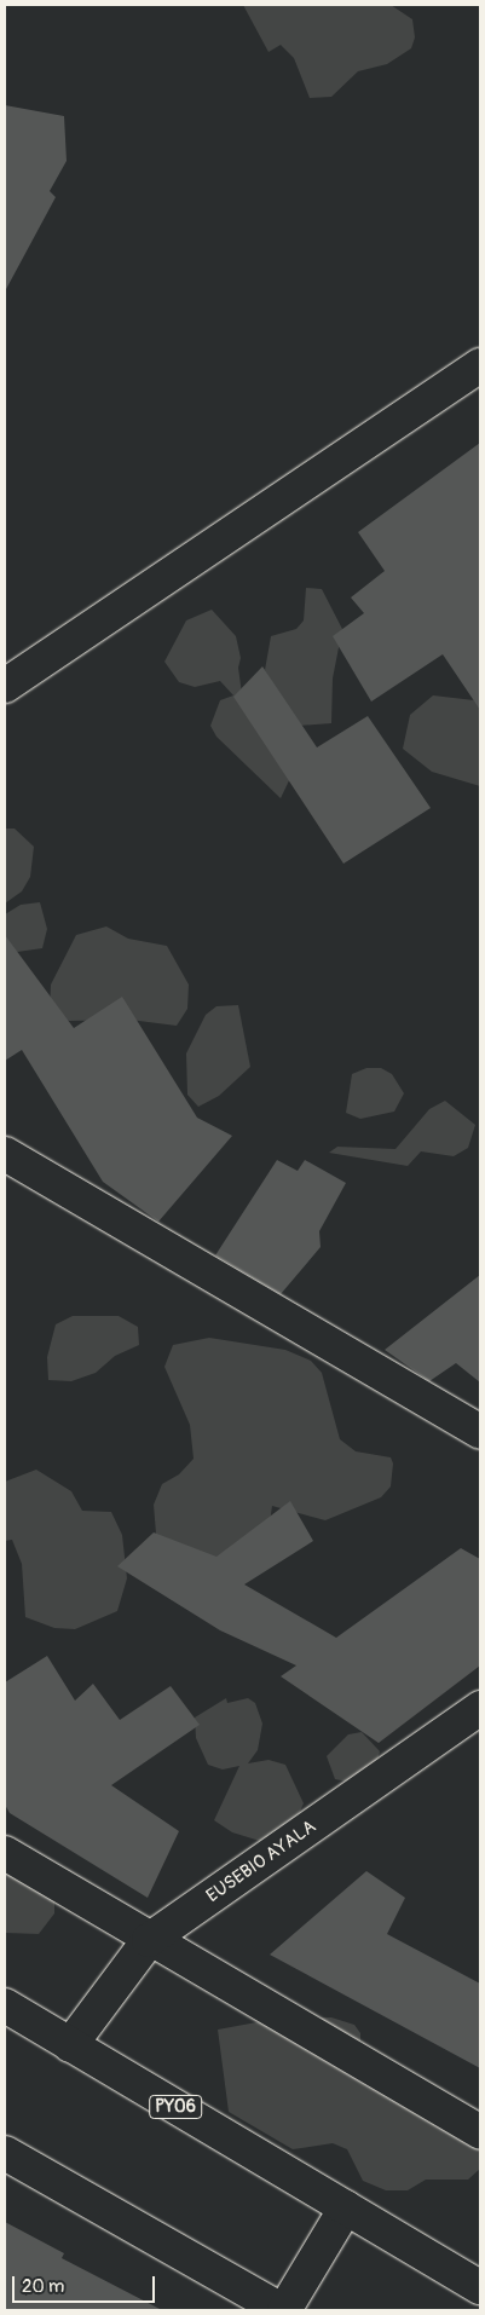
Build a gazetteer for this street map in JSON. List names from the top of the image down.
{
  "streets": {
    "main road": ["EUSEBIO AYALA", "PY06"]
  },
  "crossings": [
    ["EUSEBIO AYALA", "PY06"]
  ],
  "scale_bar": "20 m"
}
